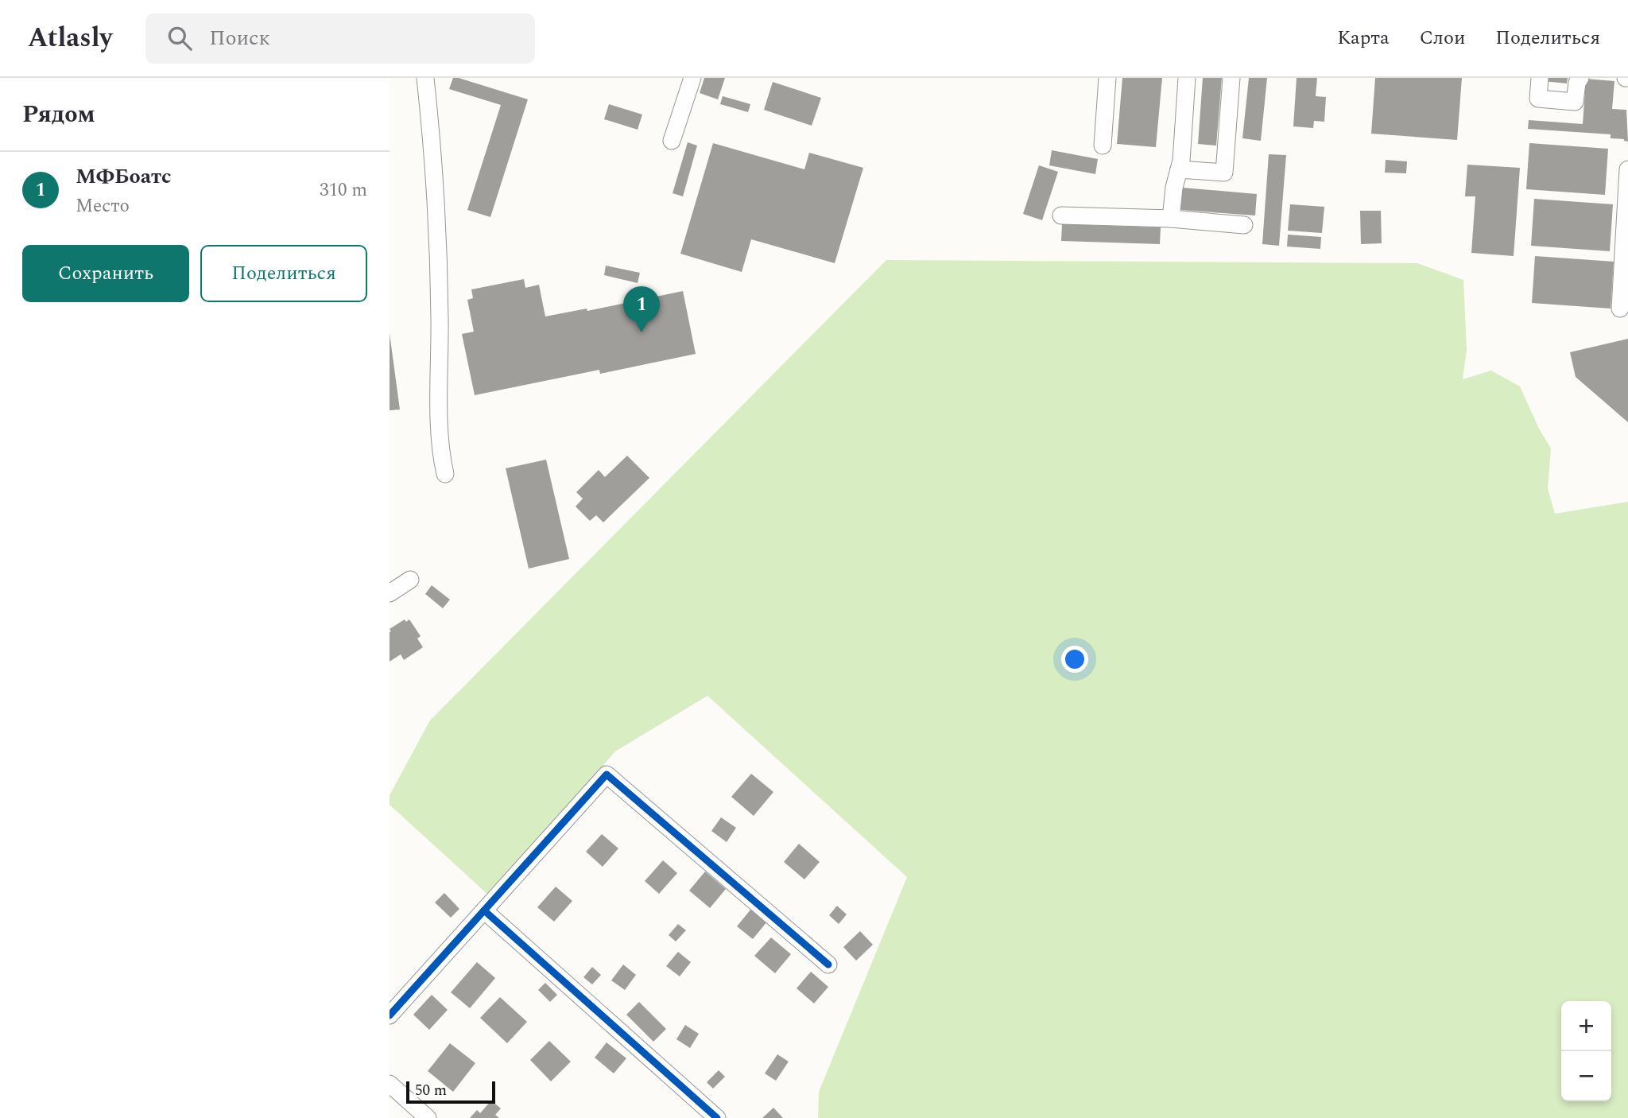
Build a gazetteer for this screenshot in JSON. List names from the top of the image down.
{
  "scale_bar": "50 m",
  "page": {
    "header": "Atlasly",
    "search": "Поиск",
    "nav": ["Карта", "Слои", "Поделиться"],
    "heading": "Рядом",
    "list": [
      {
        "mark": "1",
        "name": "МФБоатс",
        "note": "Место",
        "value": "310 m"
      }
    ],
    "buttons": ["Сохранить", "Поделиться"],
    "pins": "1",
    "map_buttons": ["+", "−"],
    "scale": "50 m"
  }
}
